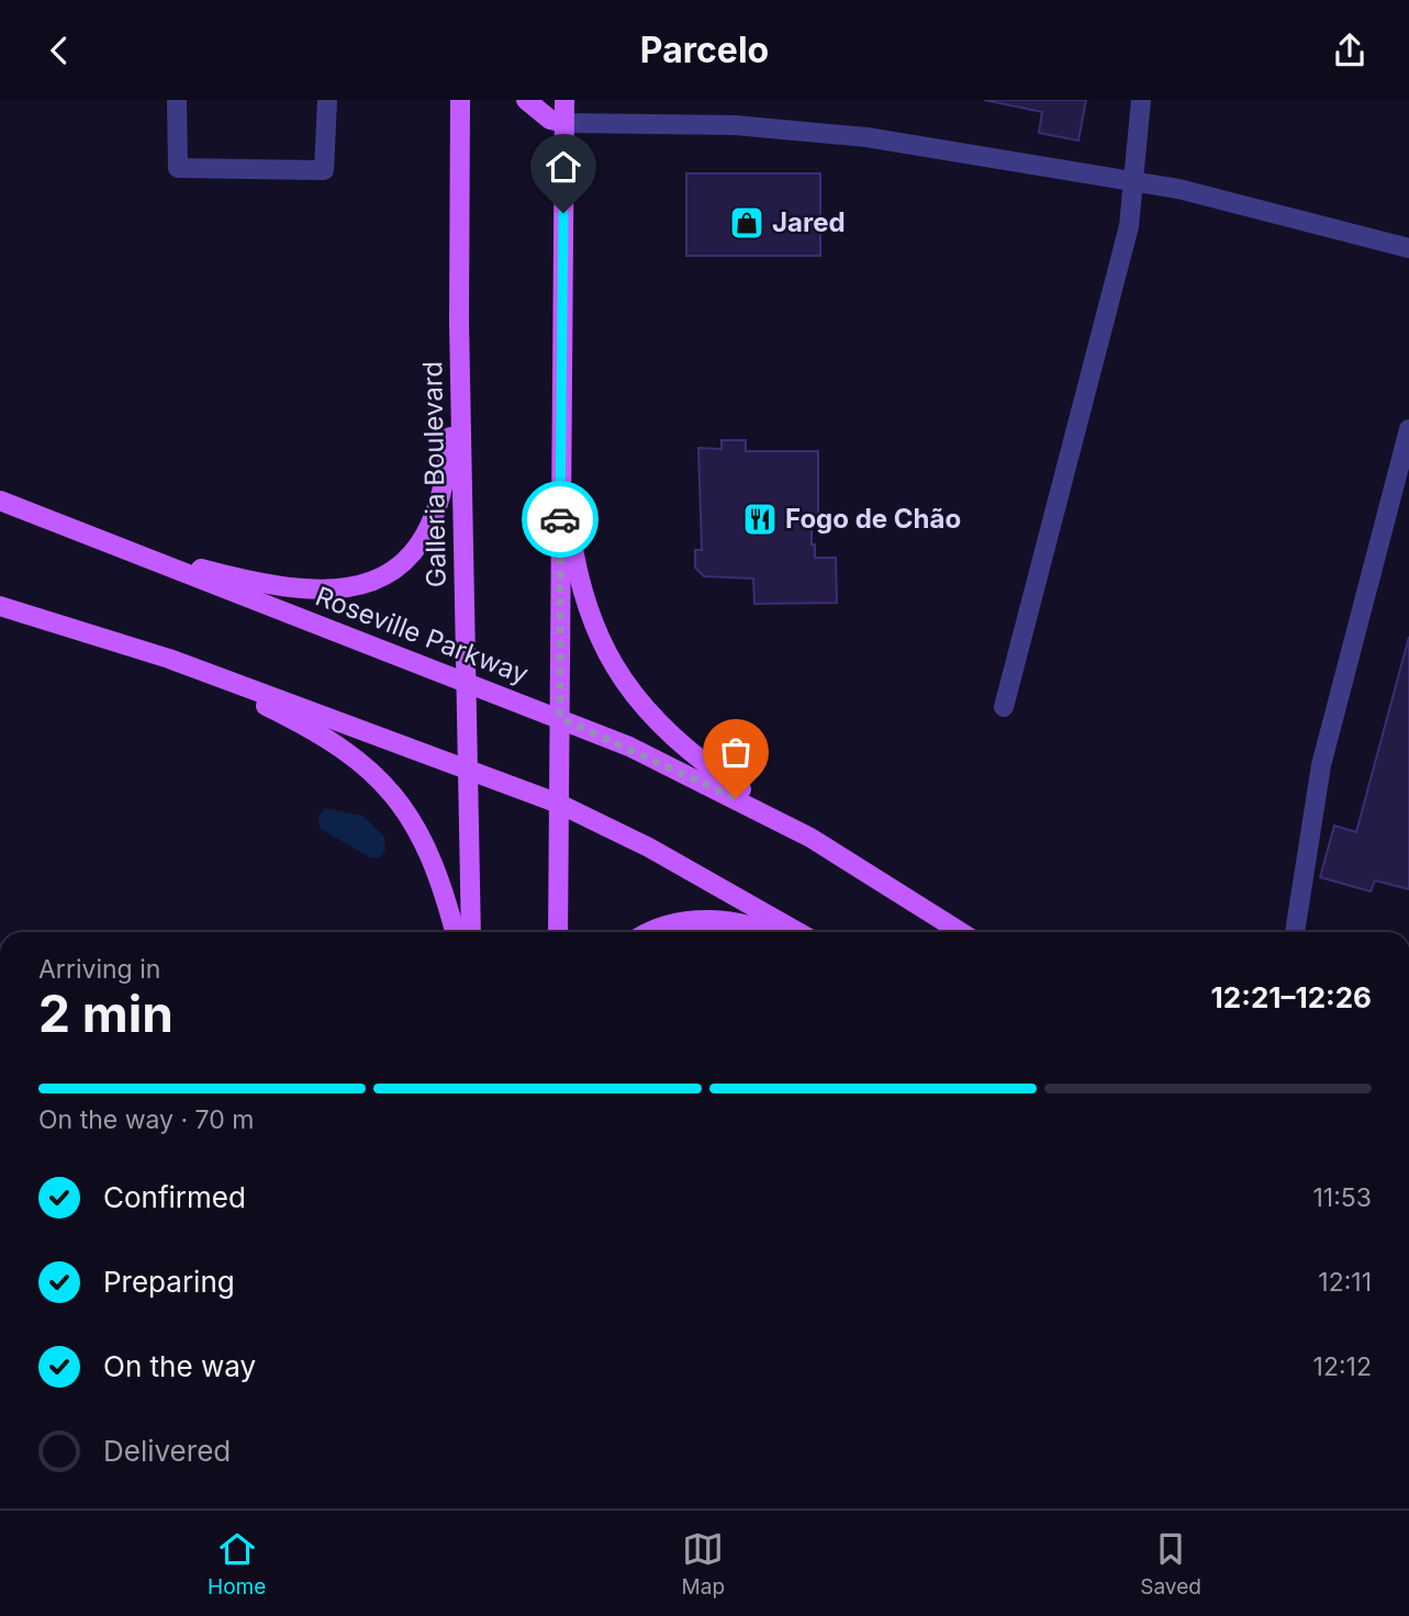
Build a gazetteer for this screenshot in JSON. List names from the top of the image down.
{
  "streets": {
    "main road": ["Galleria Boulevard", "Roseville Parkway"]
  },
  "crossings": [
    ["Galleria Boulevard", "Roseville Parkway"]
  ],
  "places": {
    "shop": ["Jared"],
    "restaurant": ["Fogo de Chão"]
  },
  "page": {
    "header": "Parcelo",
    "heading": ["2 min", "Arriving in", "12:21–12:26"],
    "bar": "On the way · 70 m",
    "list": [
      ["Confirmed", "11:53"],
      ["Preparing", "12:11"],
      ["On the way", "12:12"],
      "Delivered"
    ],
    "tabs": ["Home", "Map", "Saved"]
  }
}
